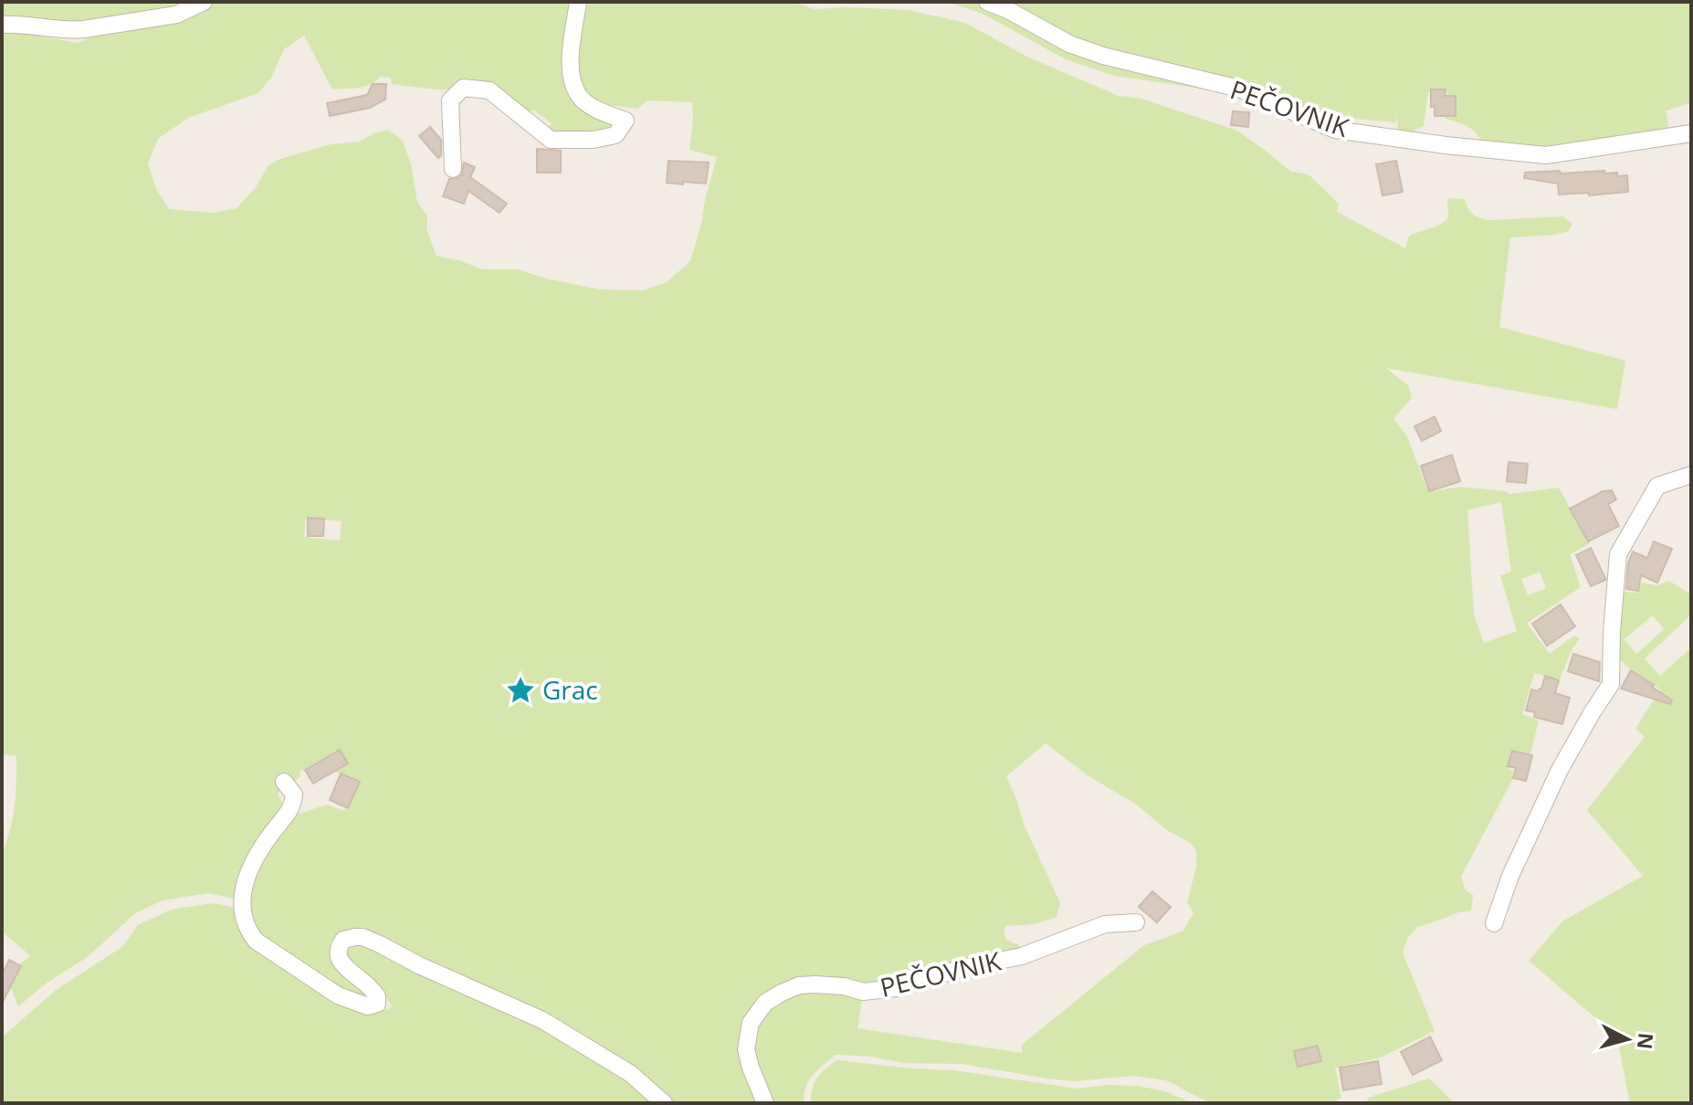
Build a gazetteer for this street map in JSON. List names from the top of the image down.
{
  "streets": {
    "street": ["PEČOVNIK"]
  },
  "places": {
    "place": ["Grac"]
  },
  "north": "right"
}
